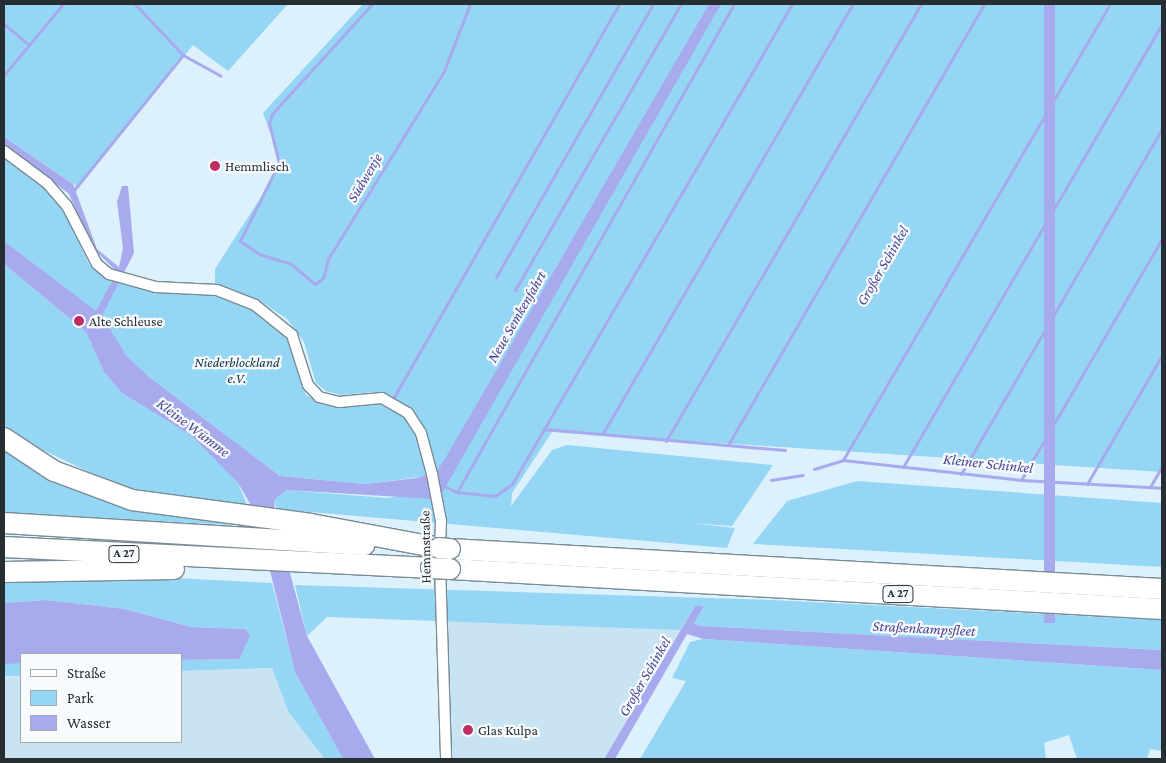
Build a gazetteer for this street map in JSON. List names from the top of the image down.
{
  "streets": {
    "highway": ["A 27"],
    "street": ["Hemmstraße"]
  },
  "water": [
    "Südwenje",
    "Großer Schinkel",
    "Neue Semkenfahrt",
    "Kleine Wümme",
    "Kleiner Schinkel",
    "Straßenkampsfleet"
  ],
  "parks": ["Niederblockland e.V."],
  "places": ["Hemmlisch", "Alte Schleuse", "Glas Kulpa"],
  "legend": ["Straße", "Park", "Wasser"]
}
